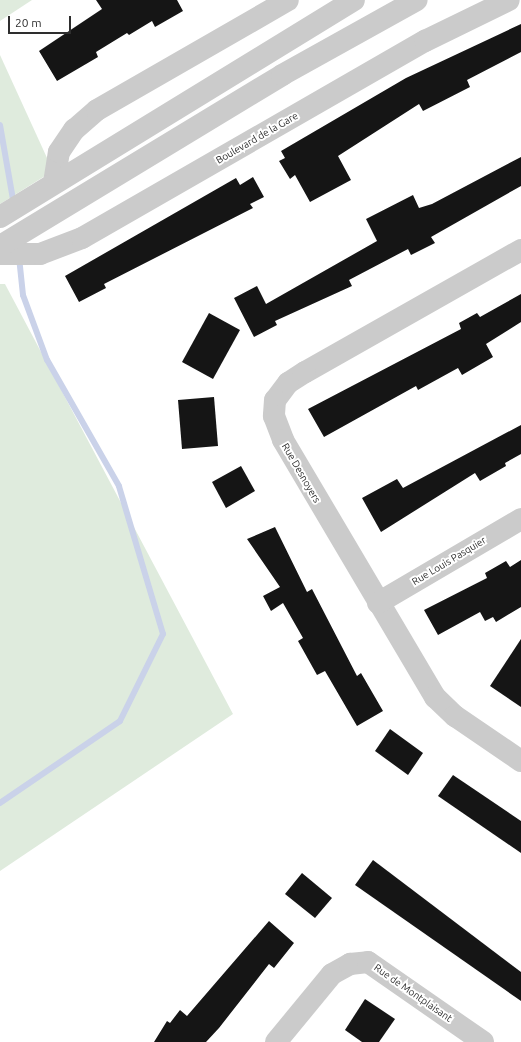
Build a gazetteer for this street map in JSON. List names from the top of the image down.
{
  "streets": {
    "street": [
      "Boulevard de la Gare",
      "Rue Desnoyers",
      "Rue Louis Pasquier",
      "Rue de Montplaisant"
    ]
  },
  "crossings": [
    ["Rue Desnoyers", "Rue Louis Pasquier"]
  ],
  "scale_bar": "20 m"
}
